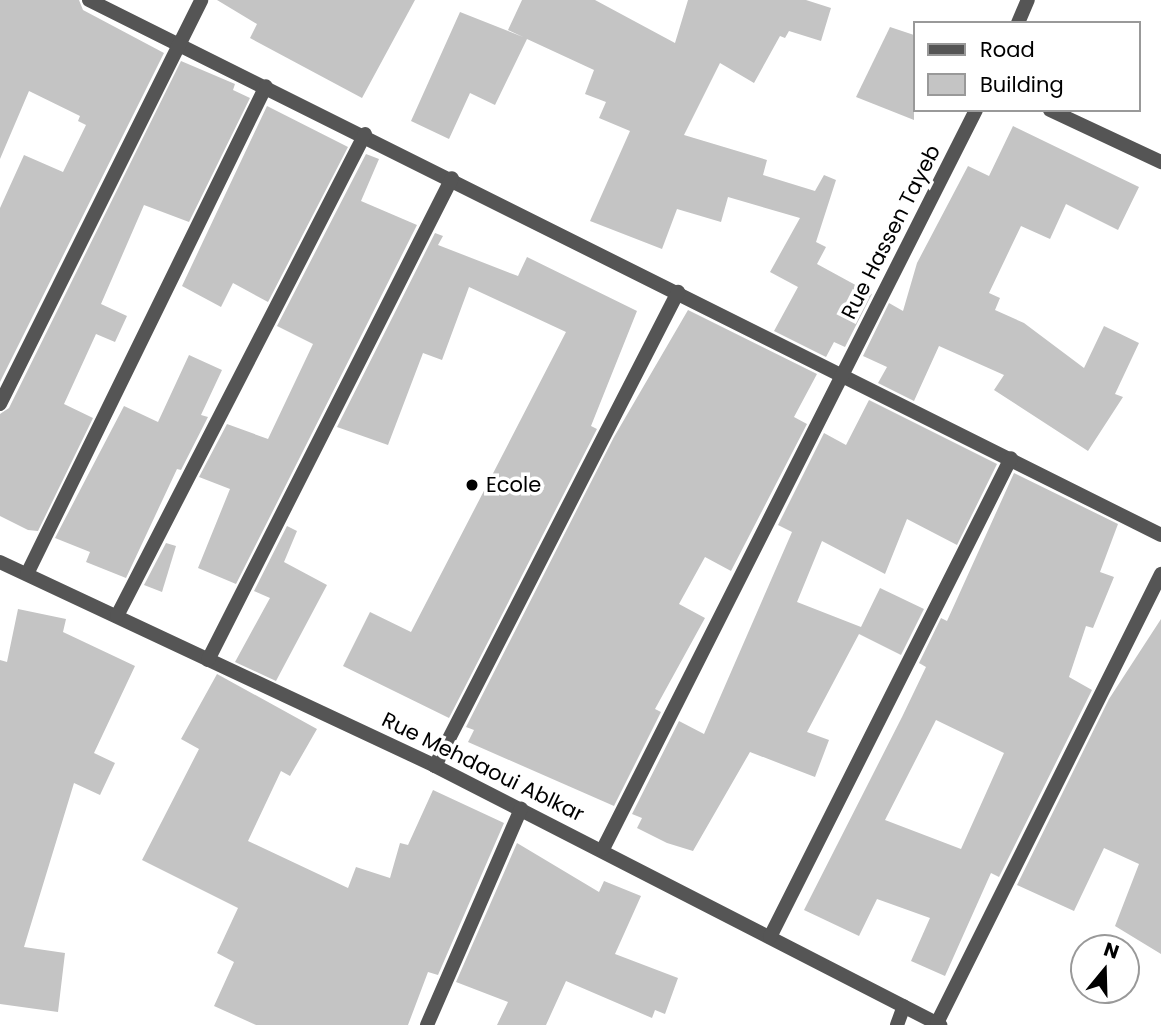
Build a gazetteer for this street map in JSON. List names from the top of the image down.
{
  "streets": {
    "street": ["Rue Hassen Tayeb", "Rue Mehdaoui Ablkar"]
  },
  "crossings": [
    ["Rue Hassen Tayeb", "Rue Mehdaoui Ablkar"]
  ],
  "places": ["Ecole"],
  "legend": ["Road", "Building"],
  "north": "top"
}
